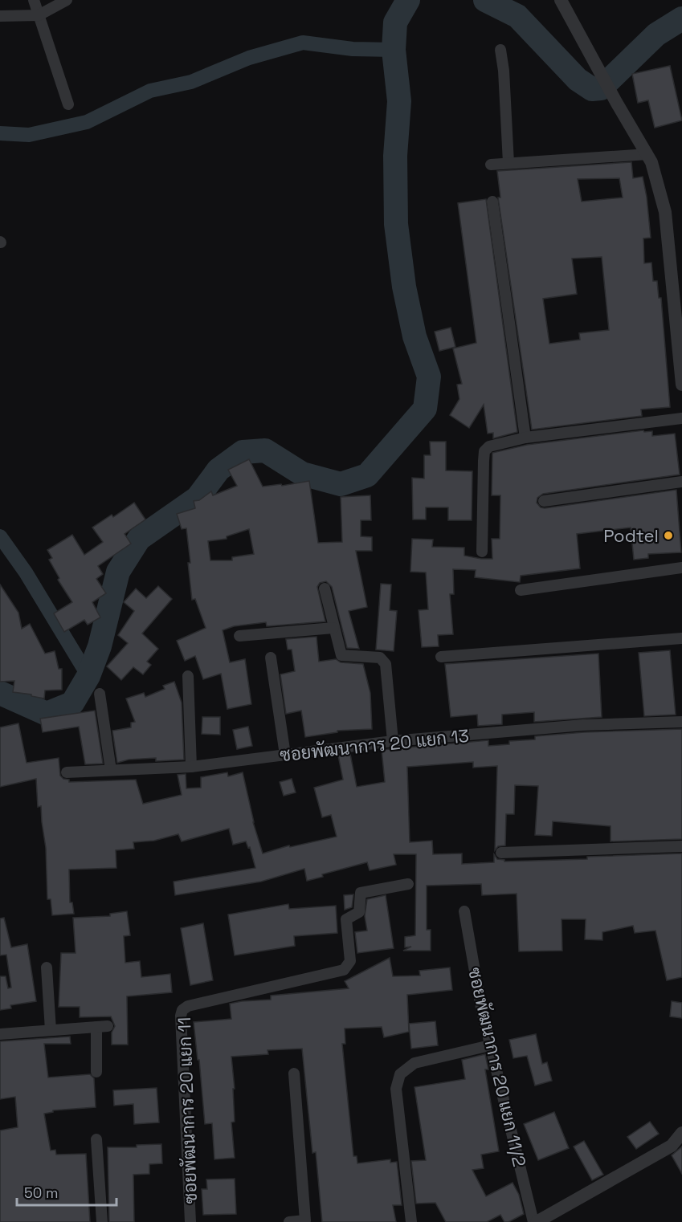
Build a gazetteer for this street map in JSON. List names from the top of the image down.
{
  "streets": {
    "street": ["ซอยพัฒนาการ 20 แยก 13", "ซอยพัฒนาการ 20 แยก 11/2", "ซอยพัฒนาการ 20 แยก 11"]
  },
  "places": ["Podtel"],
  "scale_bar": "50 m"
}
